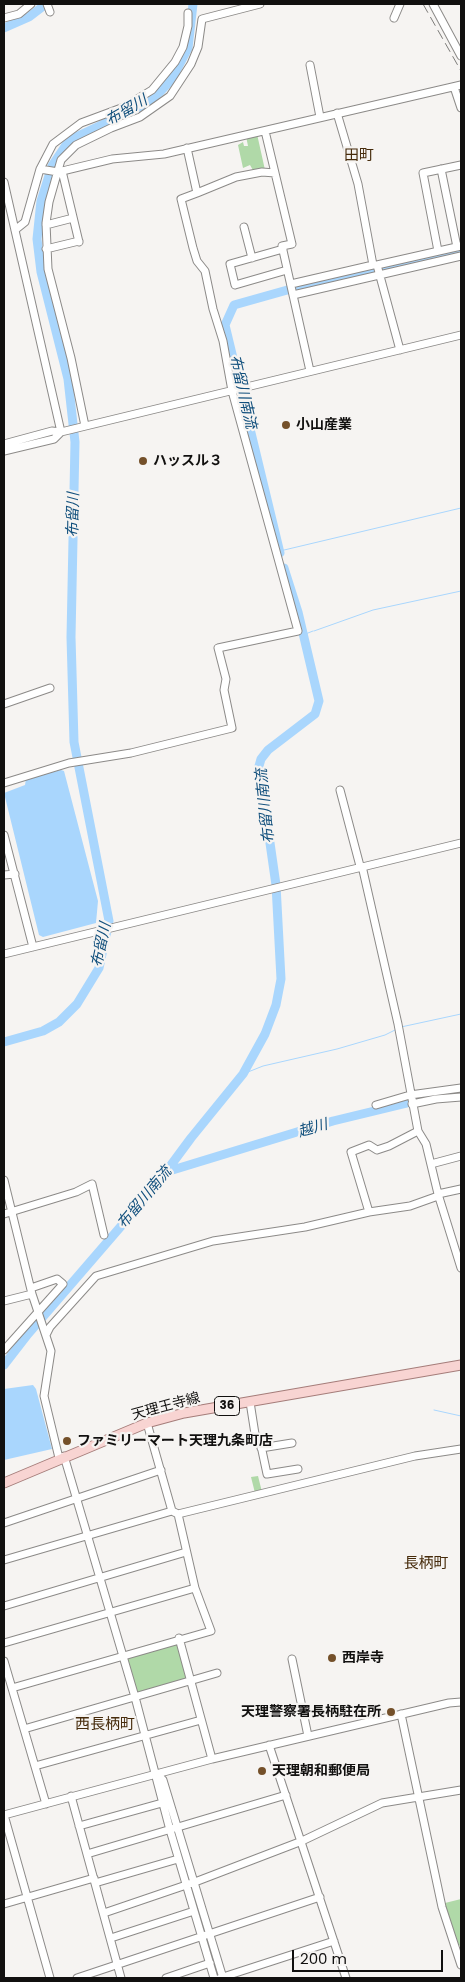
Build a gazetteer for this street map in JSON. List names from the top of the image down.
{
  "streets": {
    "main road": ["36", "天理王寺線"]
  },
  "districts": ["田町", "長柄町", "西長柄町"],
  "water": ["布留川", "布留川南流", "越川"],
  "places": [
    "小山産業",
    "ハッスル３",
    "ファミリーマート天理九条町店",
    "西岸寺",
    "天理警察署長柄駐在所",
    "天理朝和郵便局"
  ],
  "scale_bar": "200 m"
}
